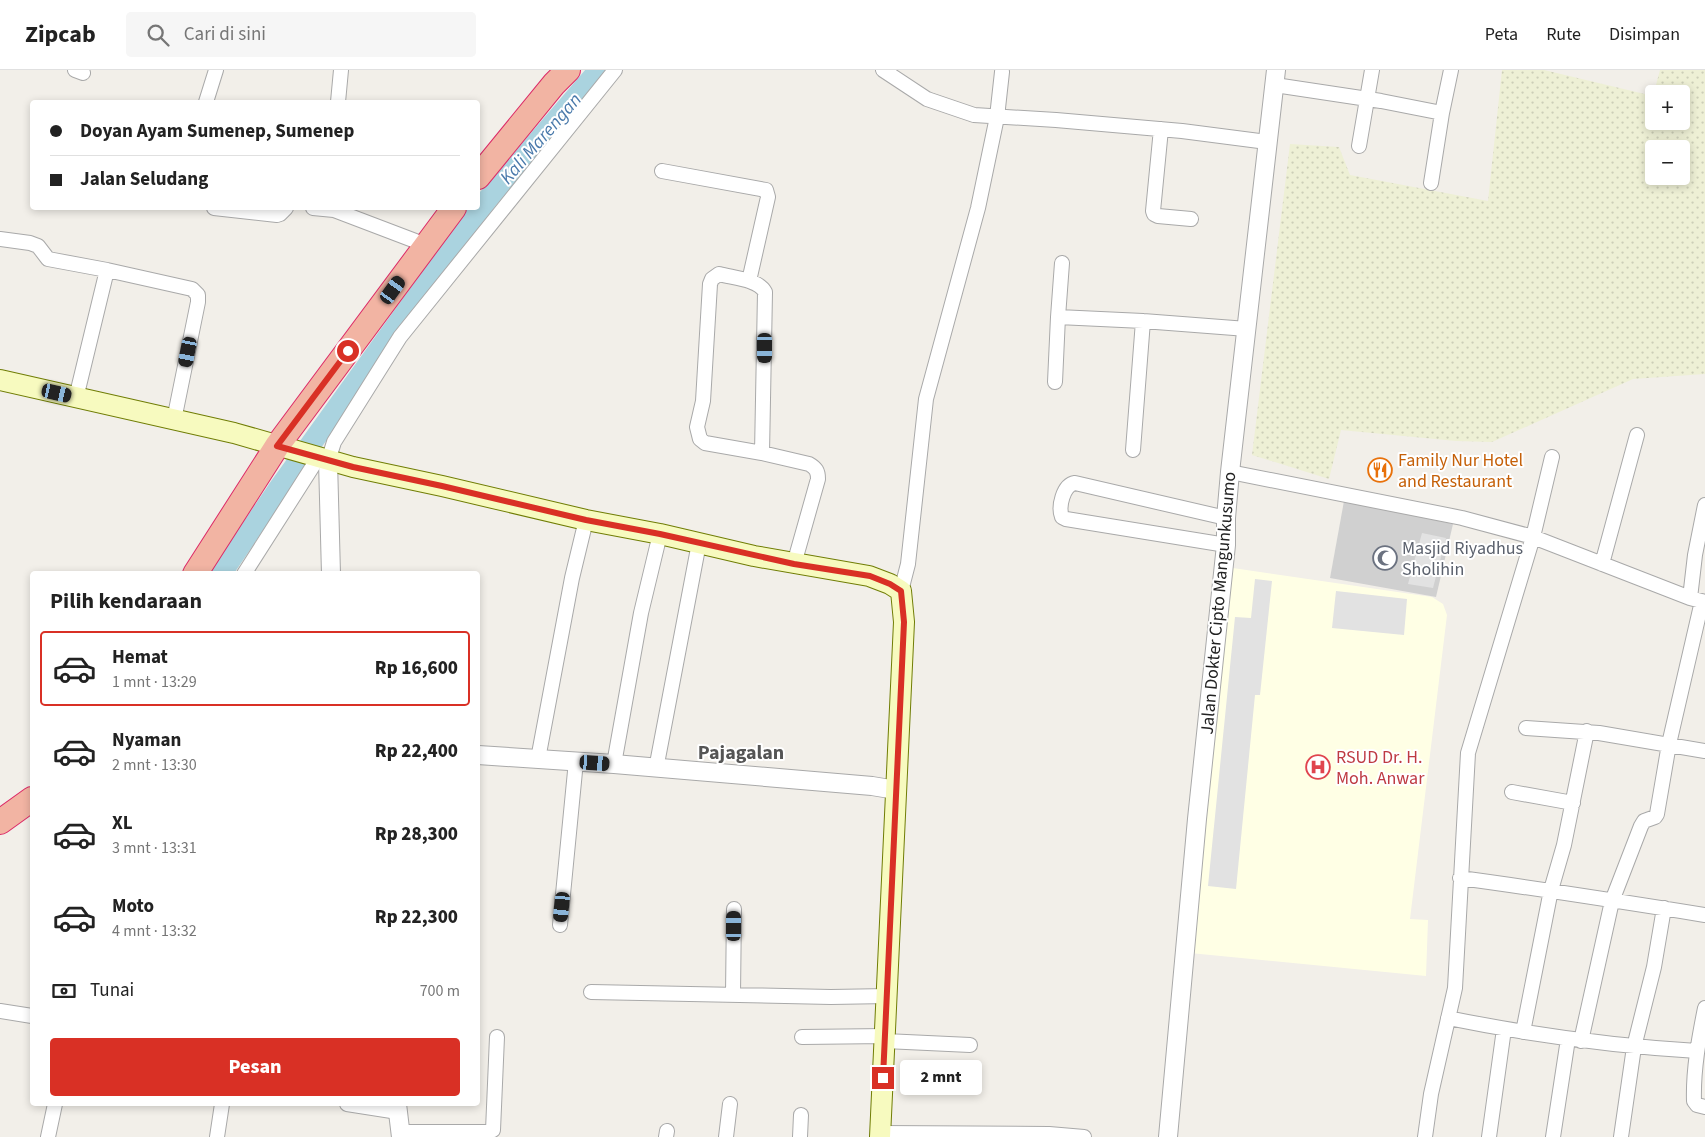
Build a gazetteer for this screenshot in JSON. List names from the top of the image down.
{
  "streets": {
    "street": ["Jalan Dokter Cipto Mangunkusumo"]
  },
  "districts": ["Pajagalan"],
  "water": ["Kali Marengan"],
  "places": {
    "restaurant": ["Family Nur Hotel and Restaurant"],
    "mosque": ["Masjid Riyadhus Sholihin"],
    "hospital": ["RSUD Dr. H. Moh. Anwar"]
  },
  "page": {
    "header": "Zipcab",
    "search": "Cari di sini",
    "nav": ["Peta", "Rute", "Disimpan"],
    "map_buttons": ["+", "−"],
    "banner": ["Doyan Ayam Sumenep, Sumenep", "Jalan Seludang"],
    "heading": "Pilih kendaraan",
    "list": [
      {
        "name": "Hemat",
        "note": "1 mnt · 13:29",
        "value": "Rp 16,600"
      },
      {
        "name": "Nyaman",
        "note": "2 mnt · 13:30",
        "value": "Rp 22,400"
      },
      {
        "name": "XL",
        "note": "3 mnt · 13:31",
        "value": "Rp 28,300"
      },
      {
        "name": "Moto",
        "note": "4 mnt · 13:32",
        "value": "Rp 22,300"
      }
    ],
    "pay": ["Tunai", "700 m"],
    "buttons": "Pesan",
    "bubble": "2 mnt"
  }
}
